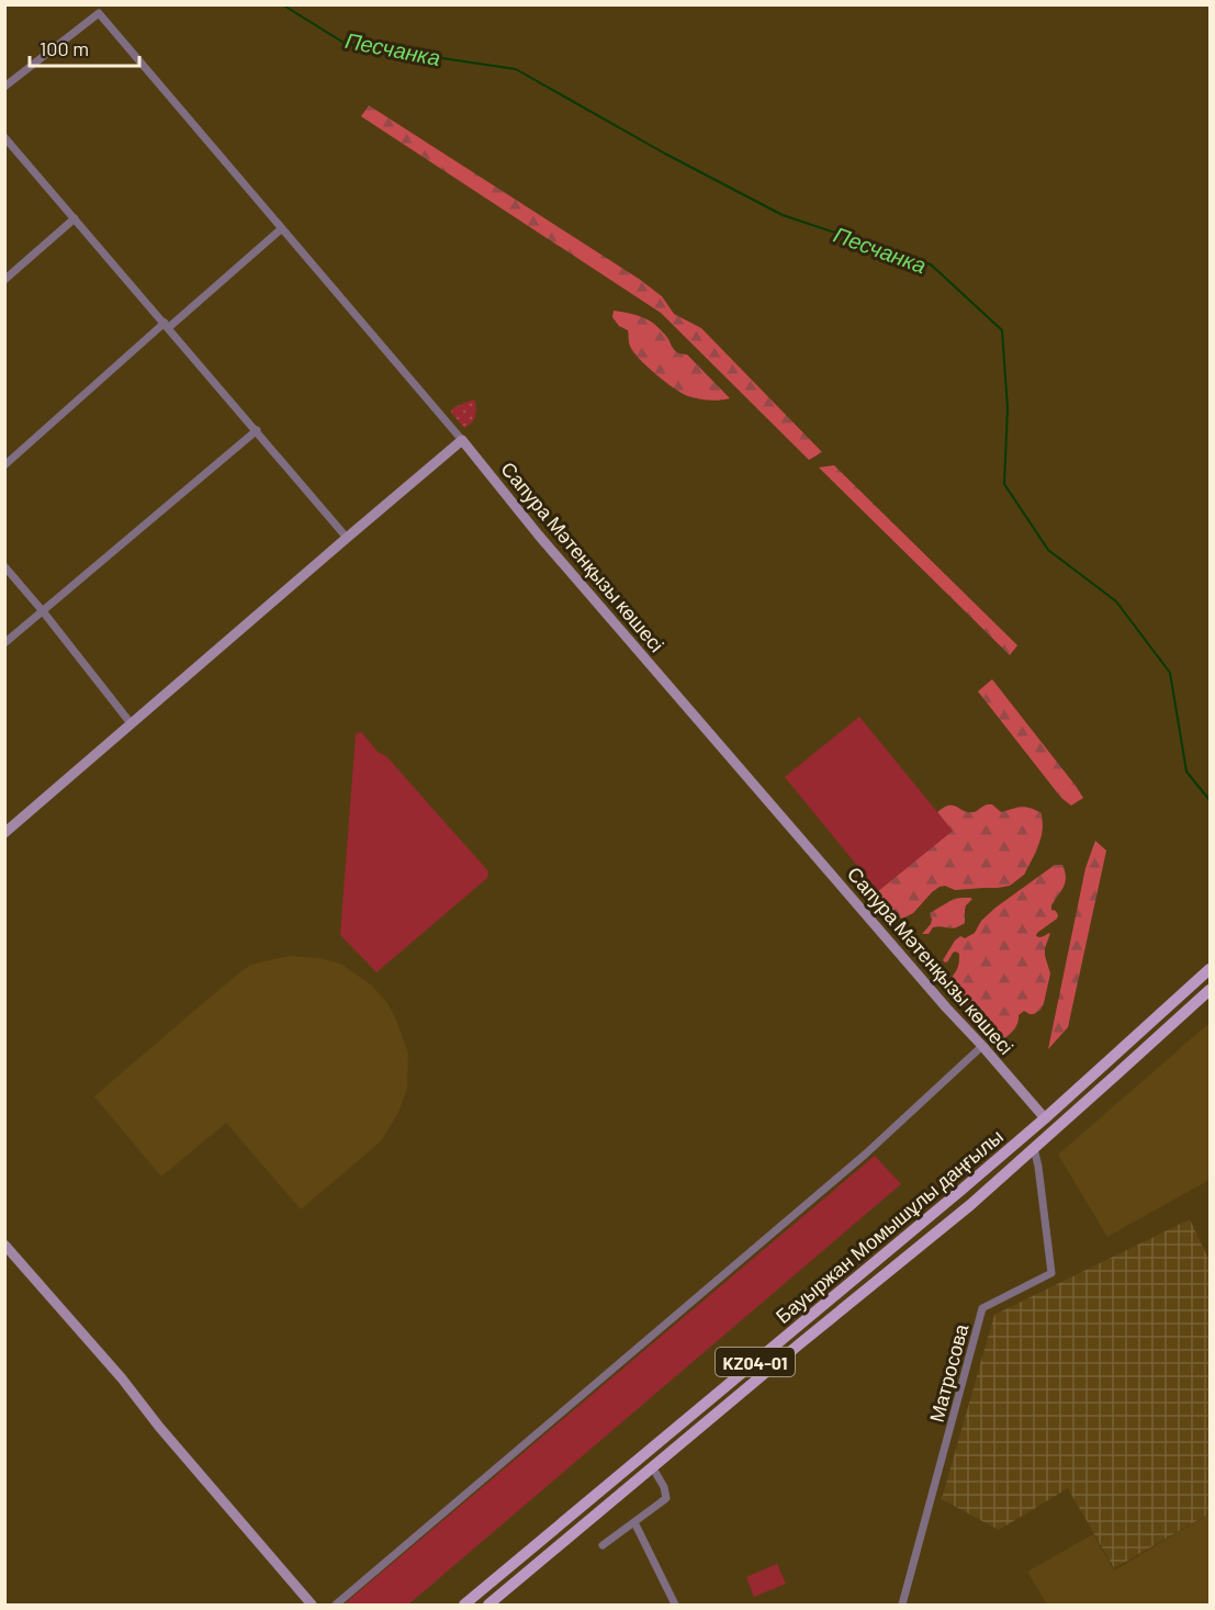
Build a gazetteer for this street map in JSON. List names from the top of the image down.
{
  "streets": {
    "main road": ["Бауыржан Момышұлы даңғылы", "KZ04-01"],
    "street": ["Сапура Мәтенқызы көшесі", "Матросова"]
  },
  "crossings": [
    ["Сапура Мәтенқызы көшесі", "Бауыржан Момышұлы даңғылы"],
    ["Бауыржан Момышұлы даңғылы", "Матросова"]
  ],
  "water": ["Песчанка"],
  "scale_bar": "100 m"
}
